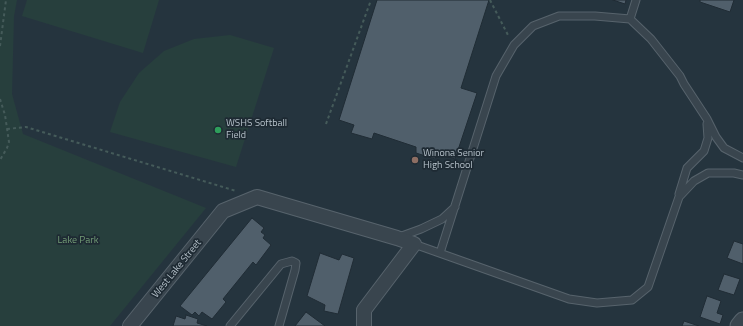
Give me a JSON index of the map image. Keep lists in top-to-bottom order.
{
  "streets": {
    "street": ["West Lake Street"]
  },
  "parks": ["Lake Park"],
  "places": ["WSHS Softball Field", "Winona Senior High School"]
}
